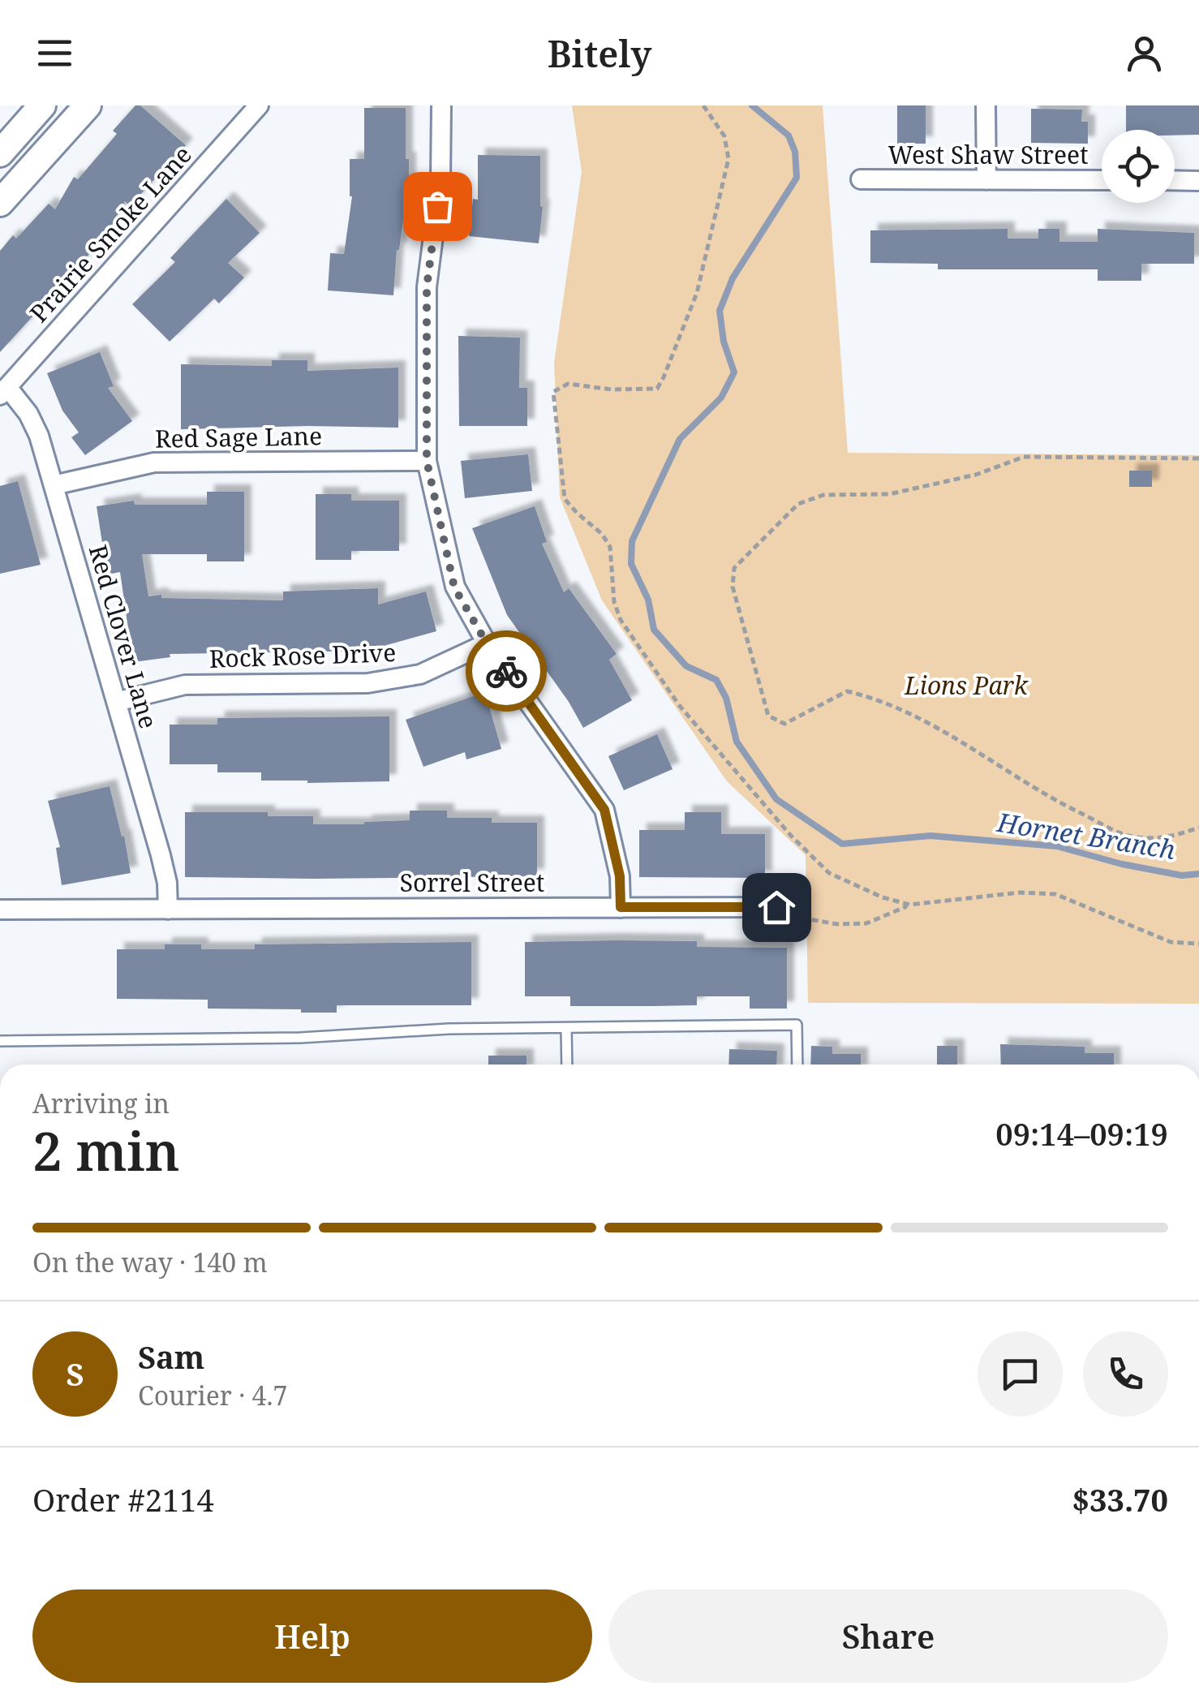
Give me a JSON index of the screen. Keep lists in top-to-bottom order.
{
  "streets": {
    "street": [
      "West Shaw Street",
      "Prairie Smoke Lane",
      "Red Sage Lane",
      "Red Clover Lane",
      "Rock Rose Drive",
      "Sorrel Street"
    ]
  },
  "crossings": [
    ["Prairie Smoke Lane", "Red Clover Lane"],
    ["Red Sage Lane", "Red Clover Lane"],
    ["Red Clover Lane", "Rock Rose Drive"],
    ["Red Clover Lane", "Sorrel Street"]
  ],
  "water": ["Hornet Branch"],
  "parks": ["Lions Park"],
  "page": {
    "header": "Bitely",
    "heading": ["2 min", "Arriving in", "09:14–09:19"],
    "panel": [
      "Sam",
      "Courier · 4.7",
      "Order #2114",
      "$33.70"
    ],
    "bar": "On the way · 140 m",
    "round": "S",
    "buttons": ["Help", "Share"]
  }
}
